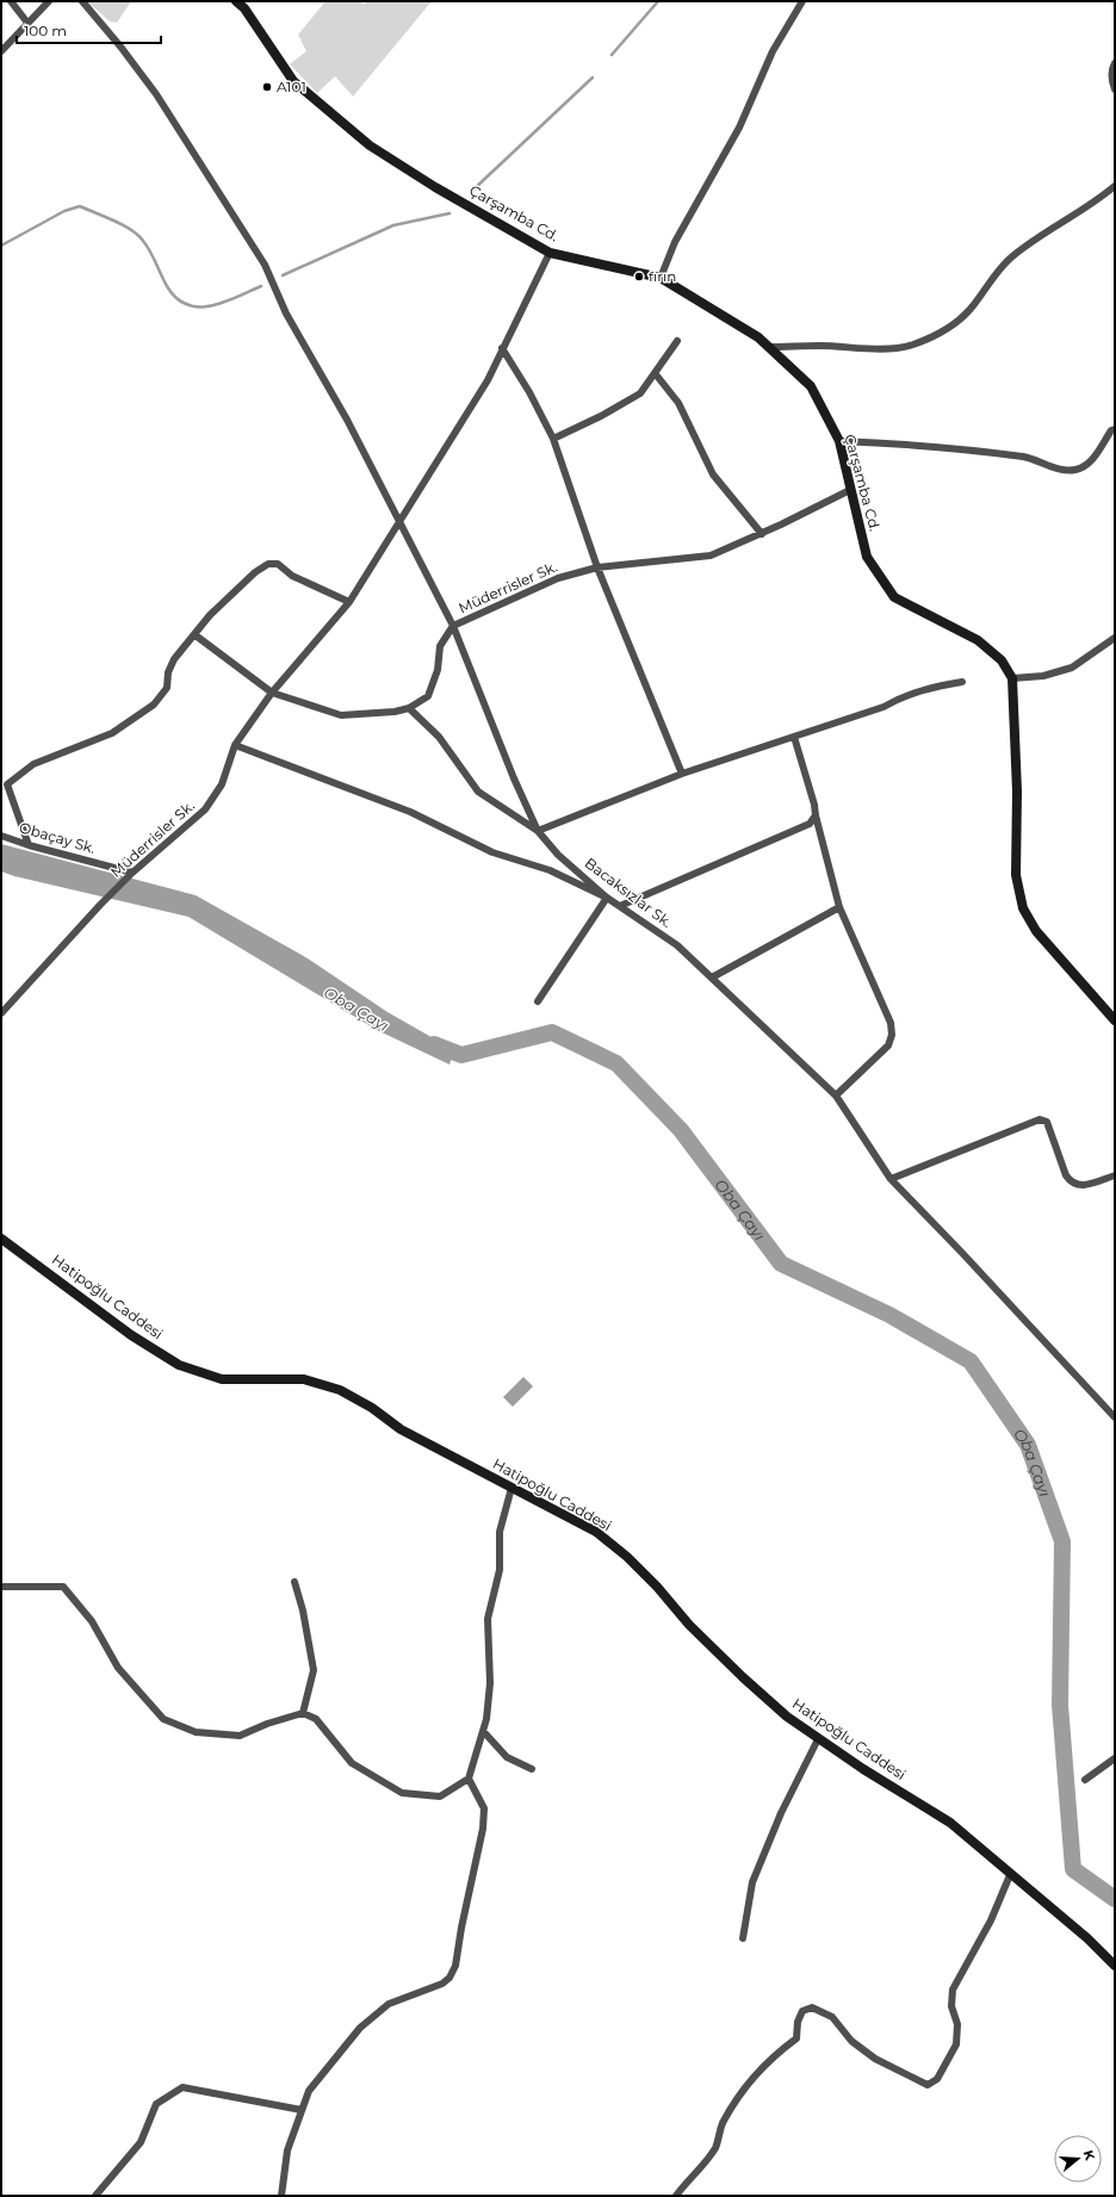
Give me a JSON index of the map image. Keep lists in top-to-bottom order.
{
  "streets": {
    "street": [
      "Çarşamba Cd.",
      "Müderrisler Sk.",
      "Obaçay Sk.",
      "Bacaksızlar Sk.",
      "Hatipoğlu Caddesi"
    ]
  },
  "crossings": [
    ["Çarşamba Cd.", "Müderrisler Sk."],
    ["Müderrisler Sk.", "Obaçay Sk."],
    ["Müderrisler Sk.", "Bacaksızlar Sk."]
  ],
  "water": ["Oba Çayı"],
  "places": ["A101", "fırın"],
  "scale_bar": "100 m",
  "north": "right"
}
